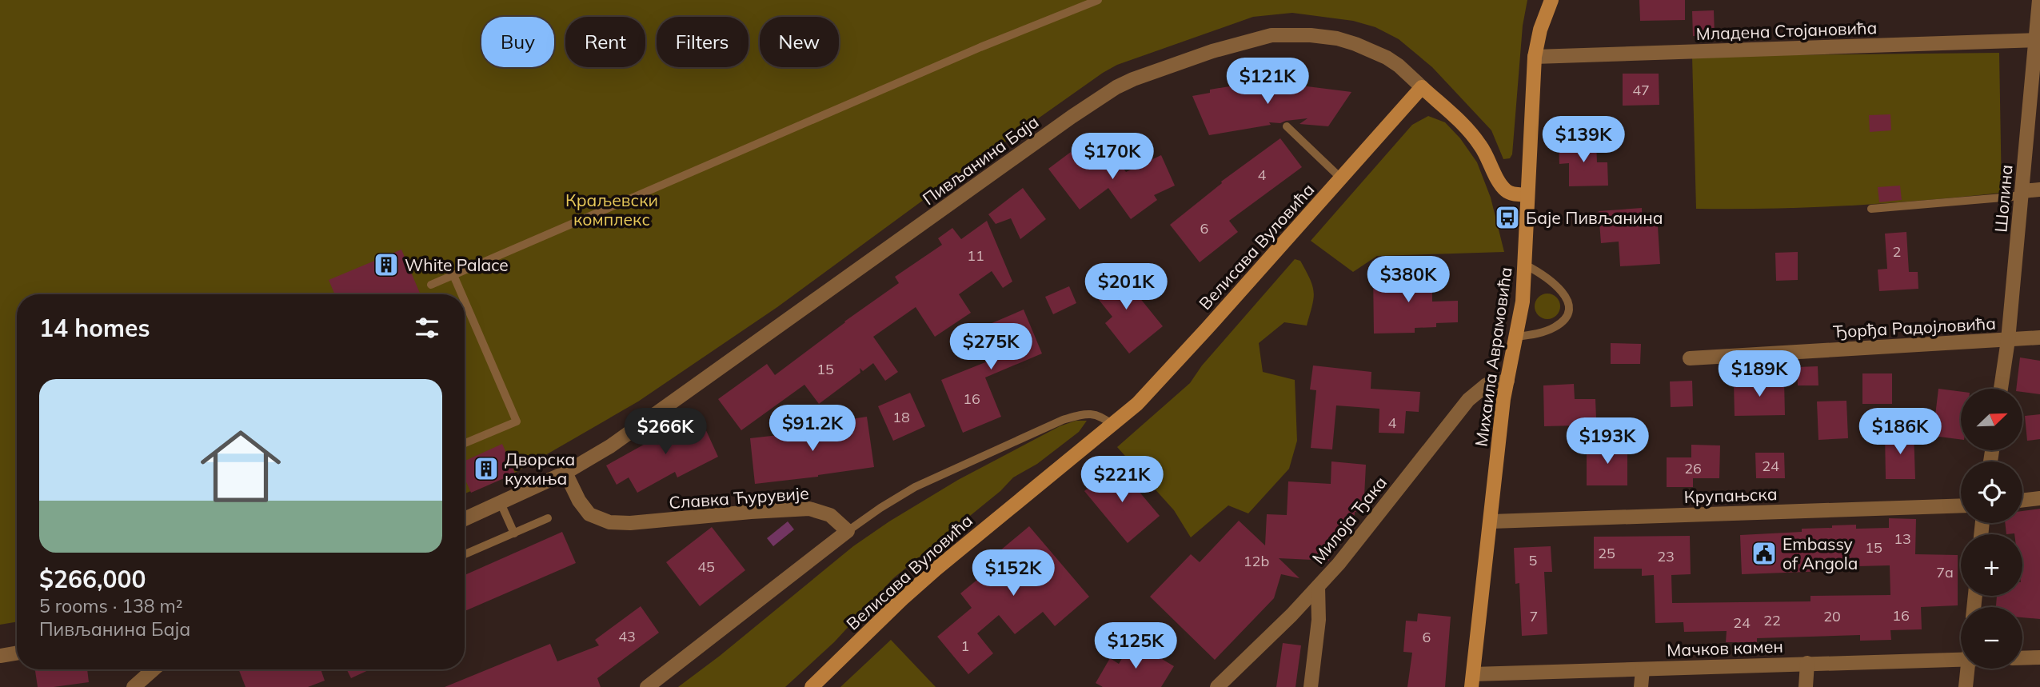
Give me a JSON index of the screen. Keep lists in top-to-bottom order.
{
  "streets": {
    "street": [
      "Младена Стојановића",
      "Пивљанина Баја",
      "Шолина",
      "Велисава Вуловића",
      "Ђорђа Радојловића",
      "Михаила Аврамовића",
      "Крупањска",
      "Славка Ћурувије",
      "Милоја Ђака",
      "Мачков камен"
    ]
  },
  "crossings": [
    ["Младена Стојановића", "Шолина"],
    ["Младена Стојановића", "Михаила Аврамовића"],
    ["Пивљанина Баја", "Велисава Вуловића"],
    ["Пивљанина Баја", "Михаила Аврамовића"],
    ["Пивљанина Баја", "Славка Ћурувије"],
    ["Шолина", "Ђорђа Радојловића"],
    ["Михаила Аврамовића", "Крупањска"],
    ["Михаила Аврамовића", "Милоја Ђака"],
    ["Михаила Аврамовића", "Мачков камен"]
  ],
  "parks": ["Краљевски комплекс"],
  "places": {
    "bus stop": ["Баје Пивљанина"],
    "building": ["White Palace", "Дворска кухиња"],
    "public building": ["Embassy of Angola"]
  },
  "house_numbers": [
    "47",
    "4",
    "6",
    "2",
    "11",
    "15",
    "16",
    "18",
    "4",
    "24",
    "26",
    "13",
    "15",
    "25",
    "23",
    "5",
    "12b",
    "45",
    "7a",
    "16",
    "7",
    "20",
    "22",
    "24",
    "43",
    "6",
    "1"
  ],
  "north": "top right",
  "page": {
    "chip": [
      "Buy",
      "Rent",
      "Filters",
      "New"
    ],
    "price": [
      "$121K",
      "$139K",
      "$170K",
      "$380K",
      "$201K",
      "$275K",
      "$189K",
      "$91.2K",
      "$266K",
      "$186K",
      "$193K",
      "$221K",
      "$152K",
      "$125K"
    ],
    "heading": "14 homes",
    "list": [
      {
        "name": "$266,000",
        "note": "5 rooms · 138 m² · Пивљанина Баја"
      }
    ],
    "map_buttons": ["+", "−"]
  }
}
